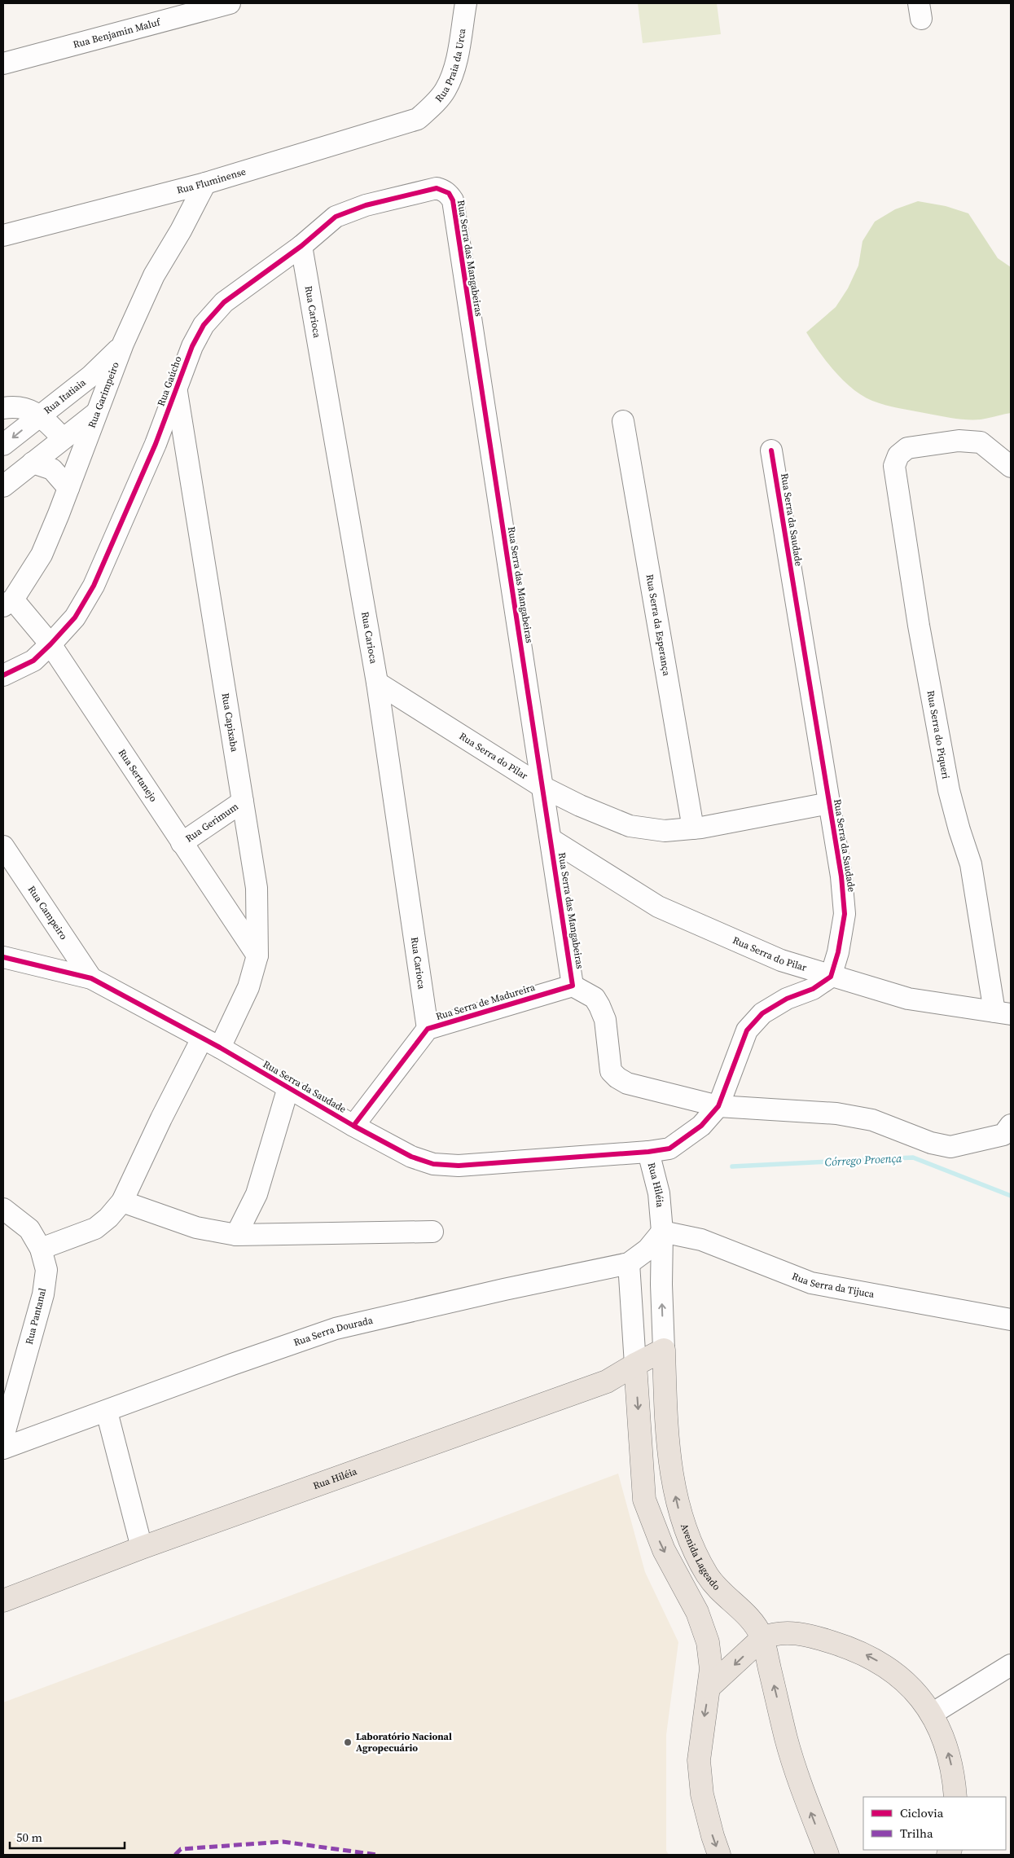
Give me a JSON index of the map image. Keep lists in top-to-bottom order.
{
  "streets": {
    "main road": ["Rua Hiléia", "Avenida Lageado"],
    "street": [
      "Rua Benjamin Maluf",
      "Rua Praia da Urca",
      "Rua Fluminense",
      "Rua Serra das Mangabeiras",
      "Rua Carioca",
      "Rua Gaúcho",
      "Rua Garimpeiro",
      "Rua Itatiaia",
      "Rua Serra da Saudade",
      "Rua Serra da Esperança",
      "Rua Capixaba",
      "Rua Serra do Piqueri",
      "Rua Serra do Pilar",
      "Rua Sertanejo",
      "Rua Gerimum",
      "Rua Campeiro",
      "Rua Serra de Madureira",
      "Rua Serra da Tijuca",
      "Rua Pantanal",
      "Rua Serra Dourada"
    ]
  },
  "crossings": [
    ["Rua Praia da Urca", "Rua Fluminense"],
    ["Rua Fluminense", "Rua Garimpeiro"],
    ["Rua Serra das Mangabeiras", "Rua Gaúcho"],
    ["Rua Serra das Mangabeiras", "Rua Serra do Pilar"],
    ["Rua Serra das Mangabeiras", "Rua Serra de Madureira"],
    ["Rua Carioca", "Rua Gaúcho"],
    ["Rua Carioca", "Rua Serra do Pilar"],
    ["Rua Carioca", "Rua Serra de Madureira"],
    ["Rua Gaúcho", "Rua Capixaba"],
    ["Rua Gaúcho", "Rua Sertanejo"],
    ["Rua Garimpeiro", "Rua Itatiaia"],
    ["Rua Garimpeiro", "Rua Sertanejo"],
    ["Rua Serra da Saudade", "Rua Capixaba"],
    ["Rua Serra da Saudade", "Rua Serra do Pilar"],
    ["Rua Serra da Saudade", "Rua Campeiro"],
    ["Rua Serra da Saudade", "Rua Serra de Madureira"],
    ["Rua Serra da Saudade", "Rua Hiléia"],
    ["Rua Serra da Esperança", "Rua Serra do Pilar"],
    ["Rua Capixaba", "Rua Sertanejo"],
    ["Rua Capixaba", "Rua Gerimum"],
    ["Rua Capixaba", "Rua Pantanal"],
    ["Rua Serra do Piqueri", "Rua Serra do Pilar"],
    ["Rua Sertanejo", "Rua Gerimum"],
    ["Rua Hiléia", "Rua Serra da Tijuca"],
    ["Rua Hiléia", "Rua Serra Dourada"],
    ["Rua Hiléia", "Avenida Lageado"],
    ["Rua Serra da Tijuca", "Rua Serra Dourada"],
    ["Rua Serra da Tijuca", "Avenida Lageado"],
    ["Rua Serra Dourada", "Avenida Lageado"]
  ],
  "one_way": ["Avenida Lageado"],
  "water": ["Córrego Proença"],
  "places": ["Laboratório Nacional Agropecuário"],
  "legend": ["Ciclovia", "Trilha"],
  "scale_bar": "50 m"
}
